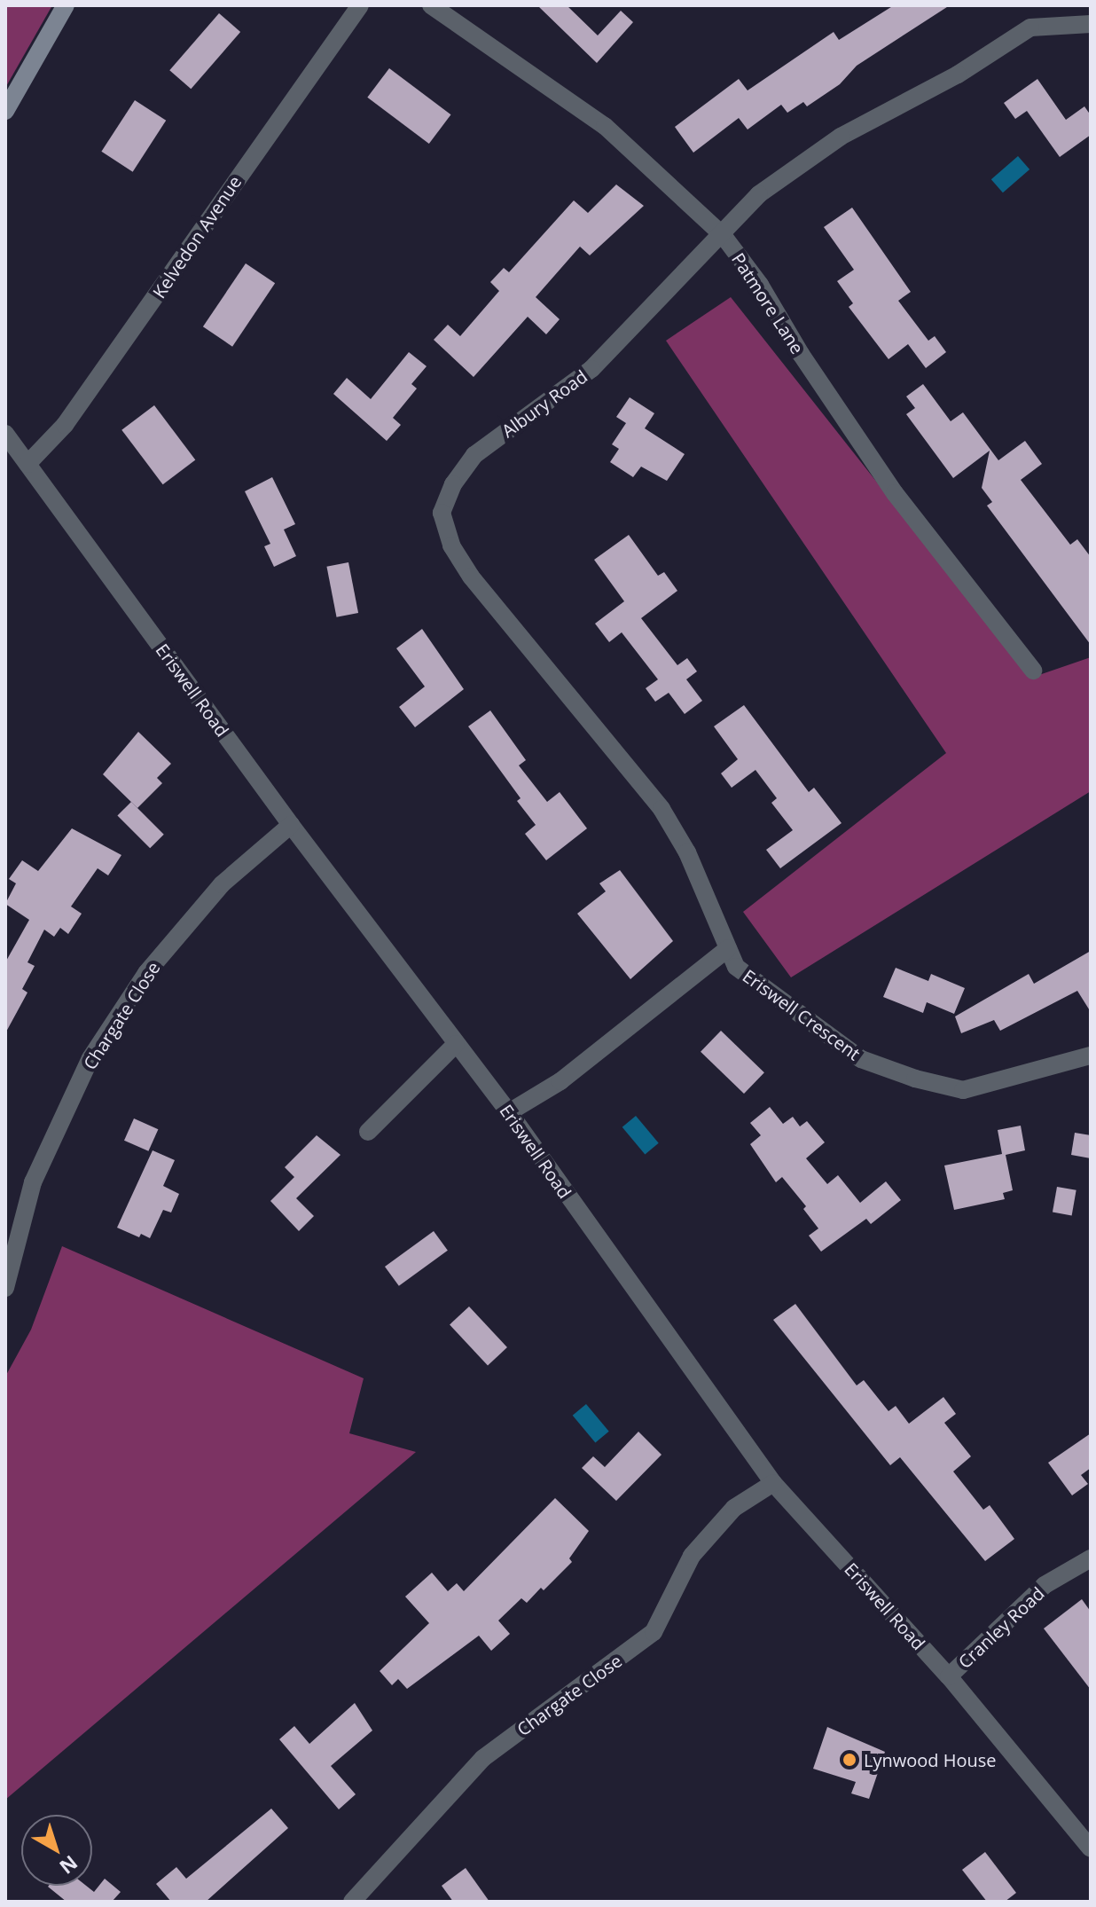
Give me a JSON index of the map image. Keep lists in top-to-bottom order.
{
  "streets": {
    "street": [
      "Kelvedon Avenue",
      "Patmore Lane",
      "Albury Road",
      "Eriswell Road",
      "Eriswell Crescent",
      "Chargate Close",
      "Cranley Road"
    ]
  },
  "crossings": [
    ["Kelvedon Avenue", "Eriswell Road"],
    ["Patmore Lane", "Albury Road"],
    ["Albury Road", "Eriswell Crescent"],
    ["Eriswell Road", "Chargate Close"],
    ["Eriswell Road", "Cranley Road"]
  ],
  "places": ["Lynwood House"],
  "north": "bottom right"
}
